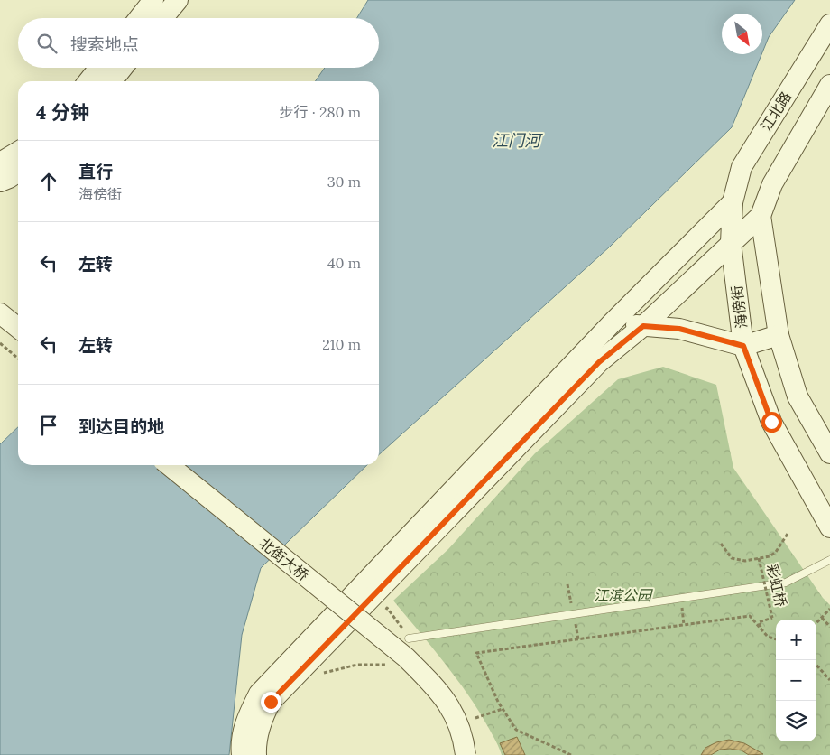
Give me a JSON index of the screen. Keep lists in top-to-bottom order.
{
  "streets": {
    "main road": ["江北路", "海傍街", "北街大桥"],
    "path": ["彩虹桥"]
  },
  "crossings": [
    ["江北路", "海傍街"]
  ],
  "water": ["江门河"],
  "parks": ["江滨公园"],
  "north": "bottom right",
  "page": {
    "search": "搜索地点",
    "heading": ["4 分钟", "步行 · 280 m"],
    "list": [
      ["直行", "海傍街", "30 m"],
      ["左转", "40 m"],
      ["左转", "210 m"],
      "到达目的地"
    ],
    "map_buttons": ["+", "−"]
  }
}
